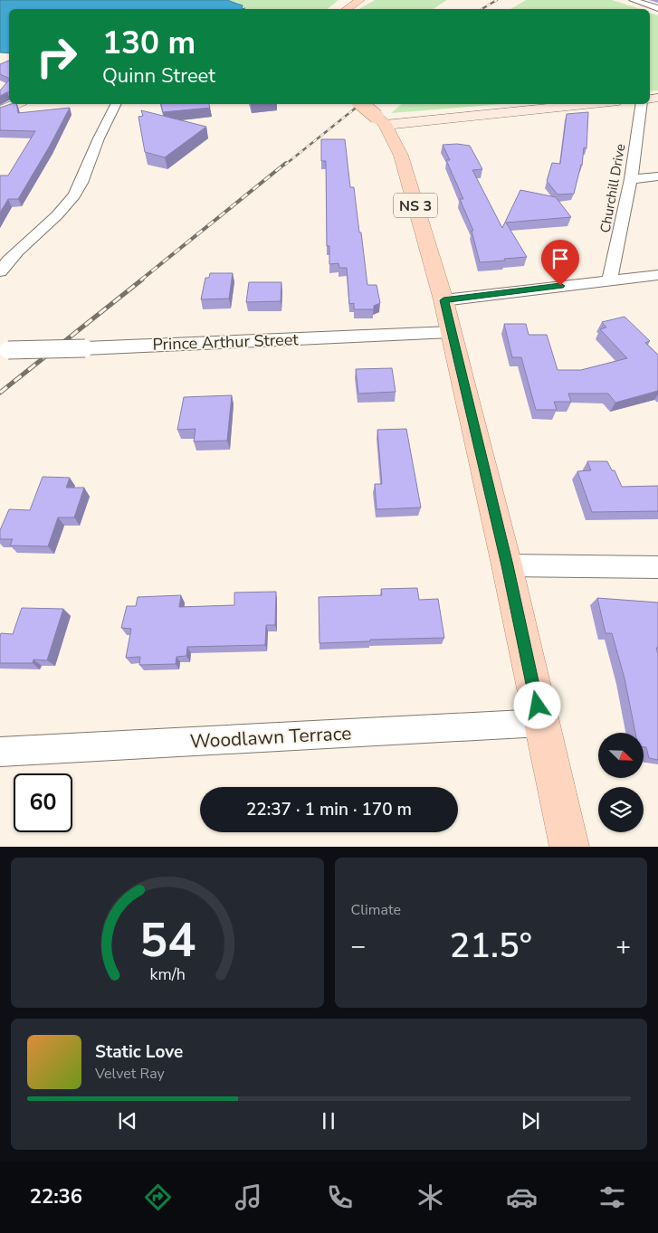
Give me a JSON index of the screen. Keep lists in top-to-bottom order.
{
  "streets": {
    "main road": ["NS 3"],
    "street": ["Churchill Drive", "Prince Arthur Street", "Woodlawn Terrace"]
  },
  "crossings": [
    ["NS 3", "Prince Arthur Street"],
    ["NS 3", "Woodlawn Terrace"]
  ],
  "north": "bottom right",
  "page": {
    "turn": ["130 m", "Quinn Street"],
    "limit": "60",
    "trip": "22:37 · 1 min · 170 m",
    "tile": "Climate",
    "heat": ["−", "21.5°", "+"],
    "song": ["Static Love", "Velvet Ray"],
    "tabs": "22:36",
    "gauge": ["54", "km/h"]
  }
}
